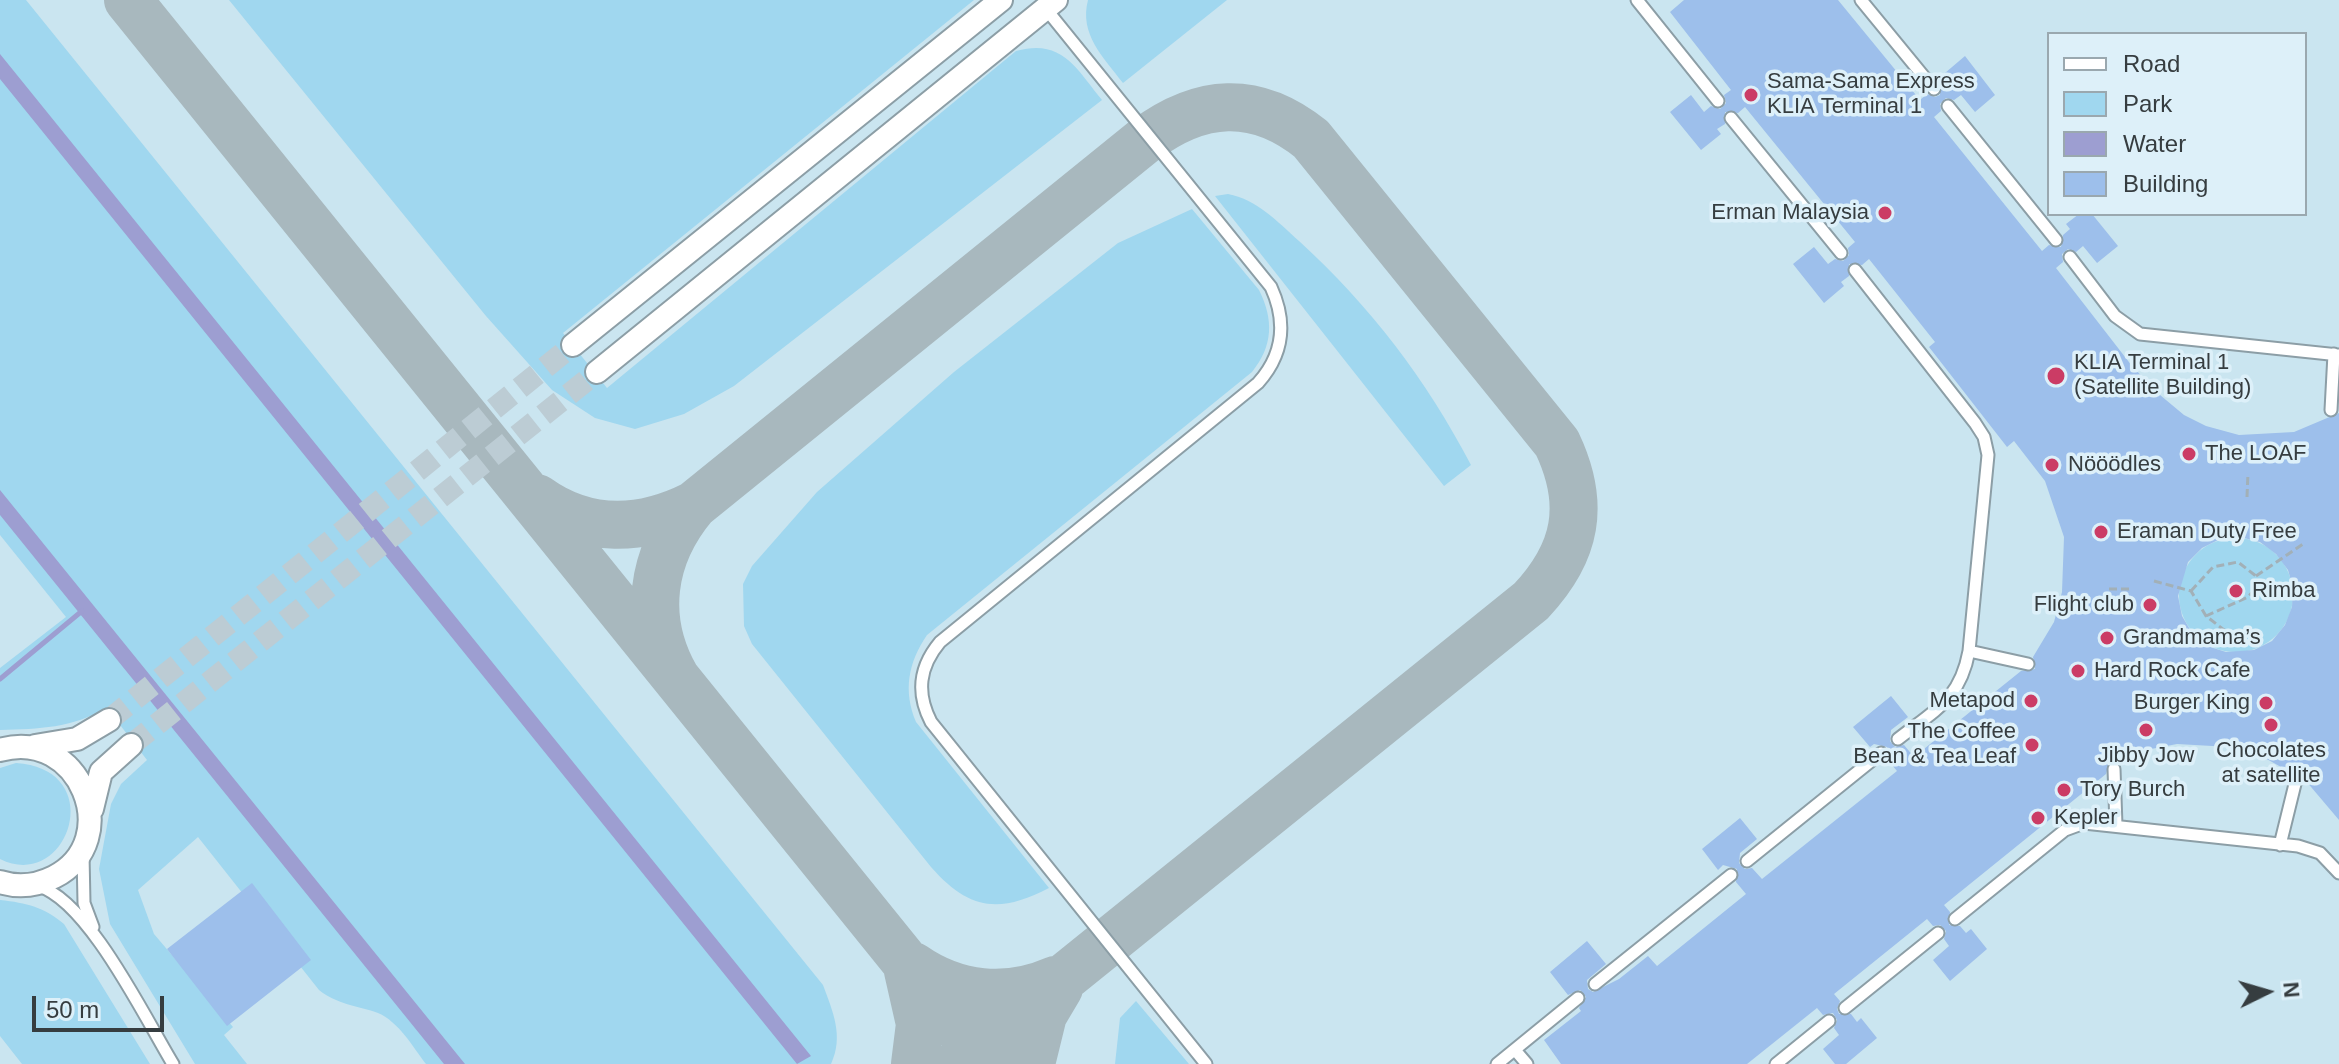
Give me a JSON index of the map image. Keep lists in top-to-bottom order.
{
  "places": [
    "Sama-Sama Express KLIA Terminal 1",
    "Erman Malaysia",
    "KLIA Terminal 1 (Satellite Building)",
    "The LOAF",
    "Nööödles",
    "Eraman Duty Free",
    "Rimba",
    "Flight club",
    "Grandmama’s",
    "Hard Rock Cafe",
    "Metapod",
    "Burger King",
    "Chocolates at satellite",
    "Jibby Jow",
    "The Coffee Bean & Tea Leaf",
    "Tory Burch",
    "Kepler"
  ],
  "legend": [
    "Road",
    "Park",
    "Water",
    "Building"
  ],
  "scale_bar": "50 m",
  "north": "right"
}
